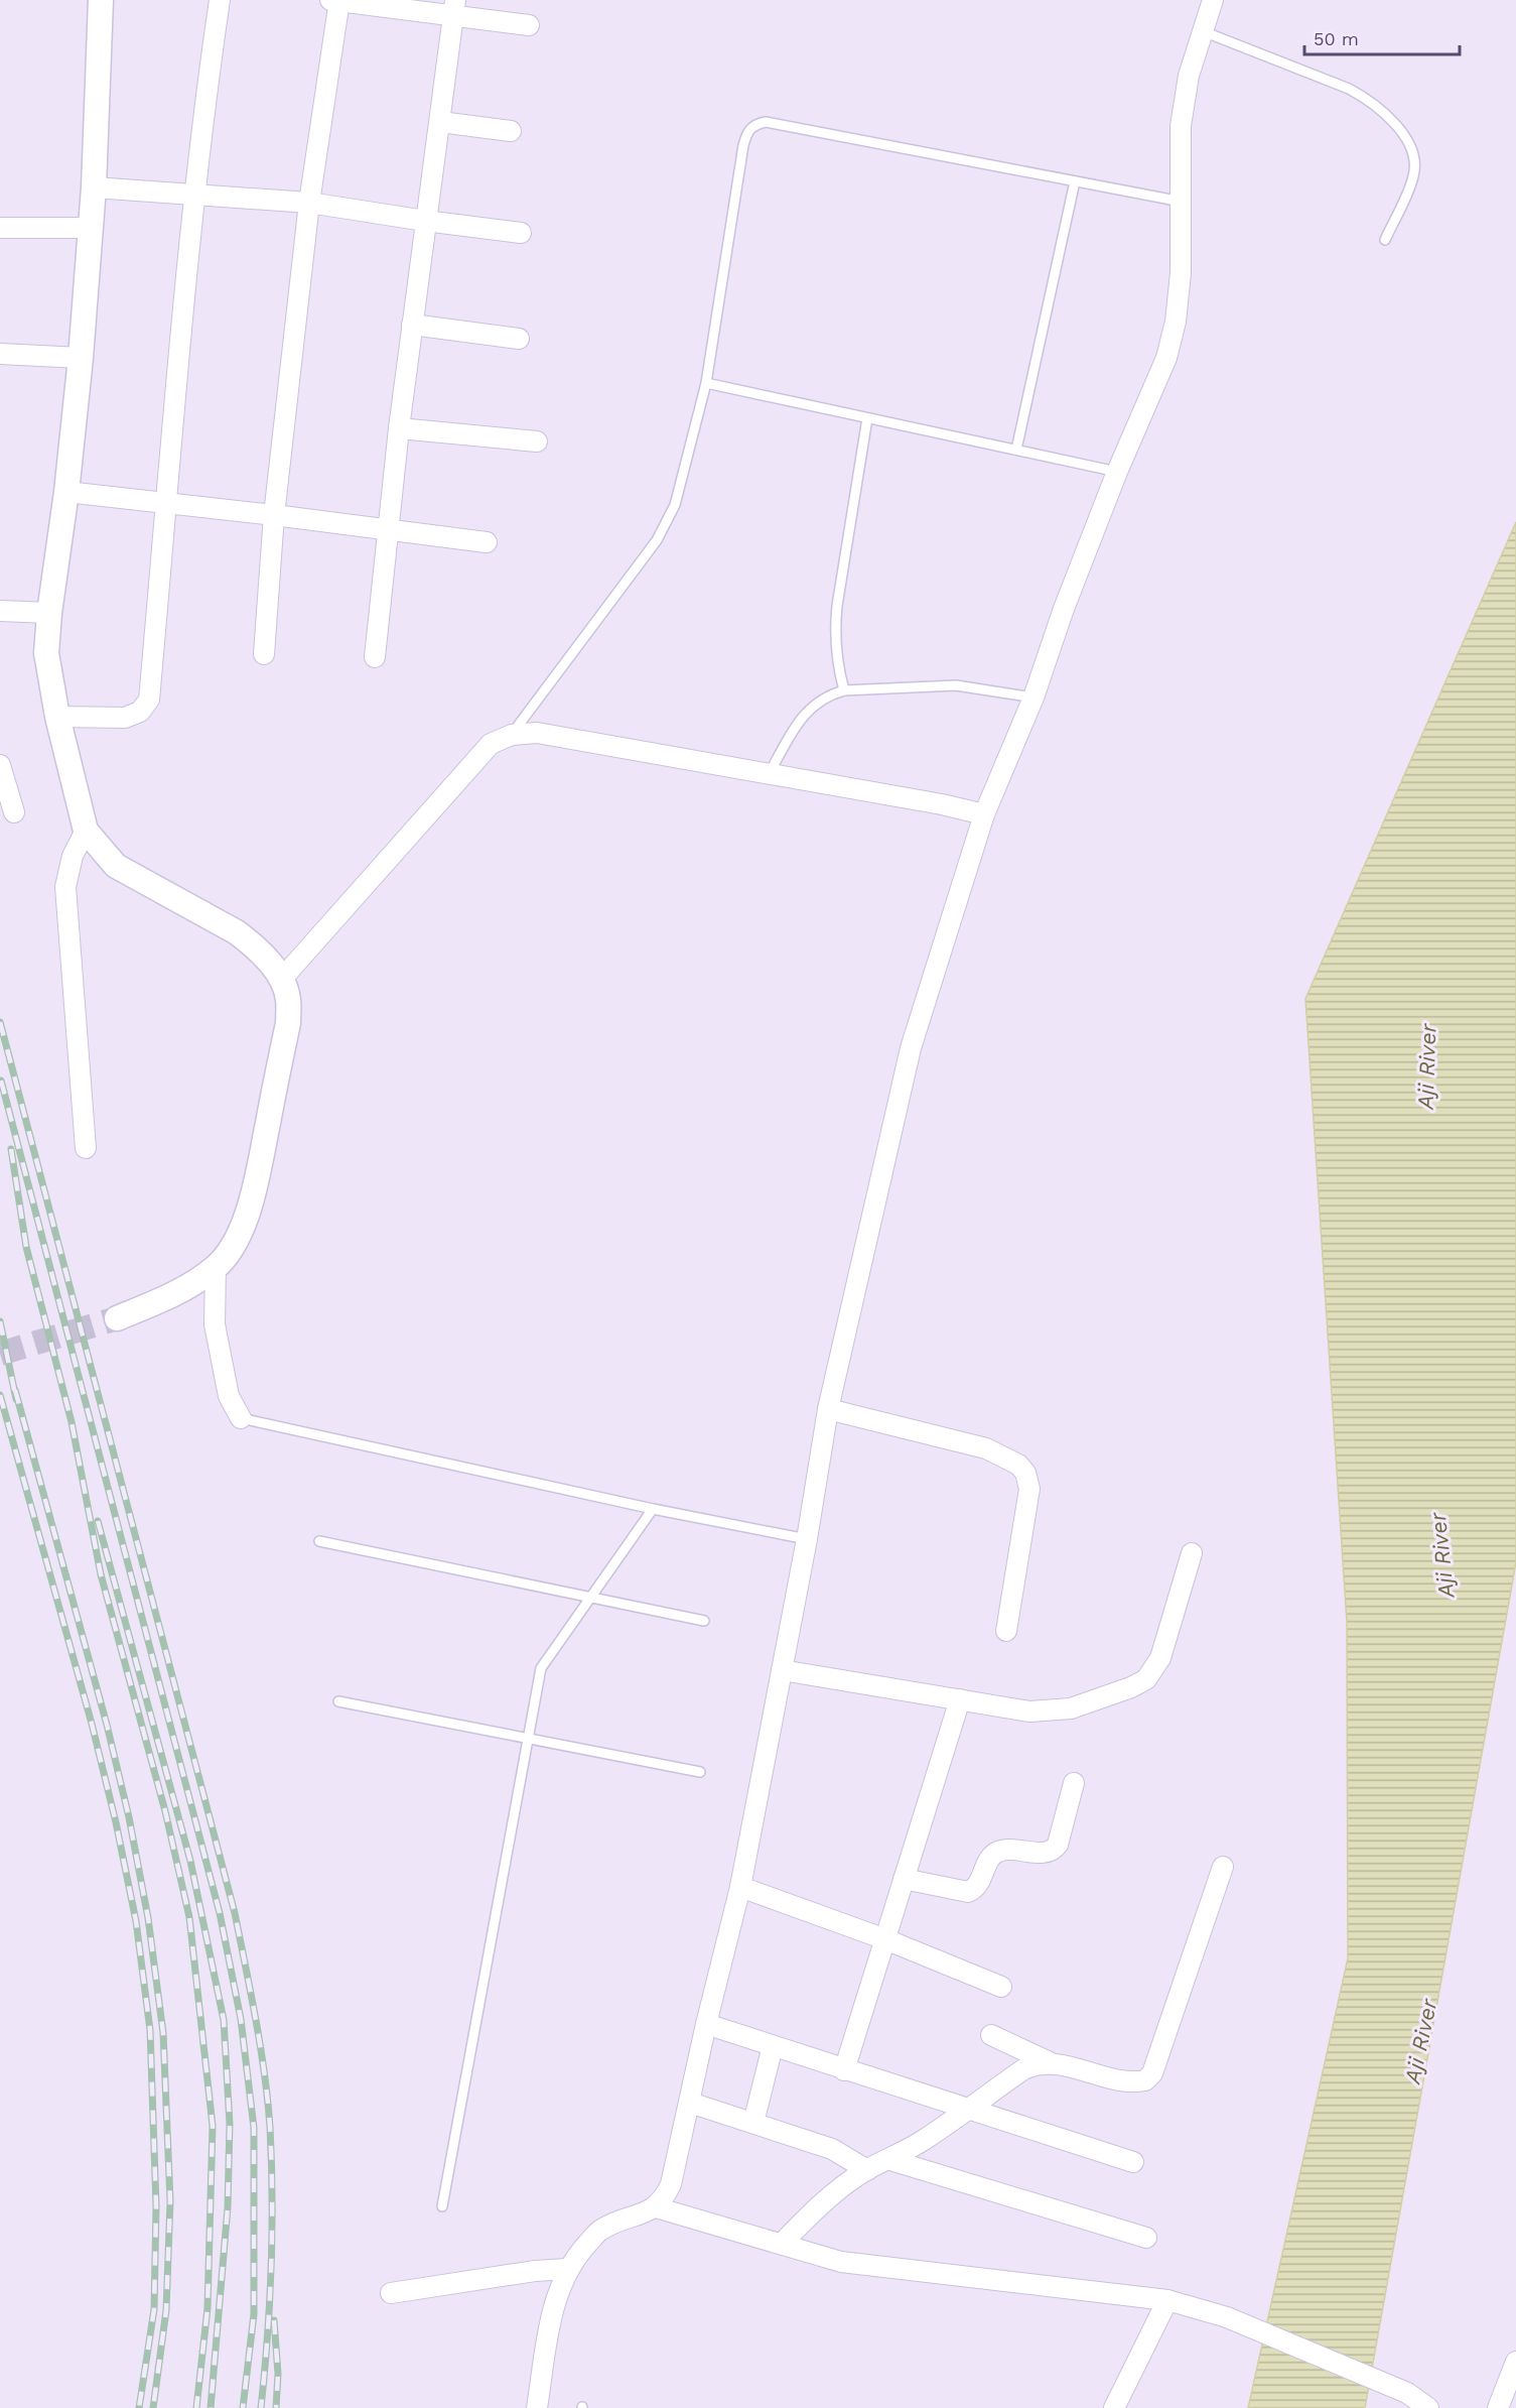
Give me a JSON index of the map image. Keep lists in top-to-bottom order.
{
  "water": ["Aji River"],
  "scale_bar": "50 m"
}
